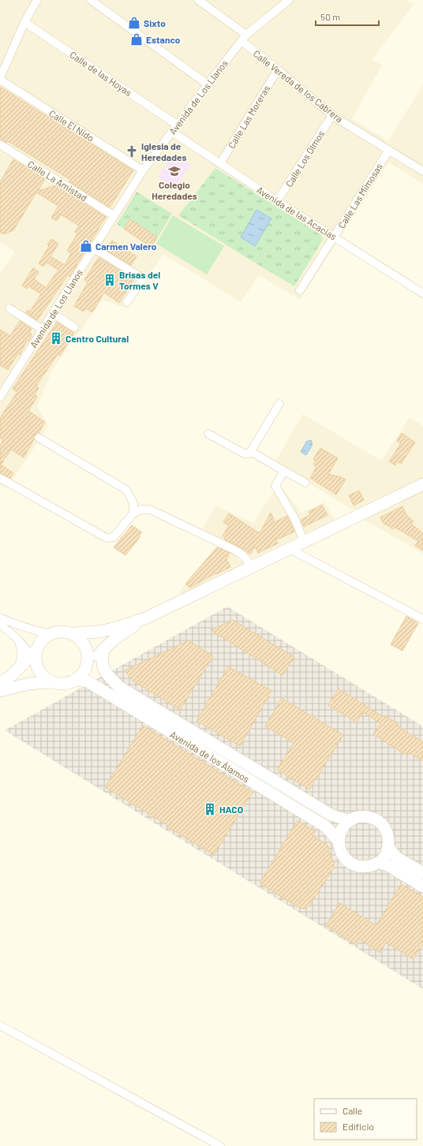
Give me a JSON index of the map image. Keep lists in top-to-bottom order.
{
  "streets": {
    "street": [
      "Calle de las Hoyas",
      "Calle Vereda de los Cabrera",
      "Avenida de Los Llanos",
      "Calle Las Moreras",
      "Calle El Nido",
      "Calle Los Olmos",
      "Calle La Amistad",
      "Calle Las Mimosas",
      "Avenida de las Acacias",
      "Avenida de los Álamos"
    ]
  },
  "crossings": [
    ["Calle de las Hoyas", "Avenida de Los Llanos"],
    ["Calle de las Hoyas", "Avenida de las Acacias"],
    ["Calle Vereda de los Cabrera", "Avenida de Los Llanos"],
    ["Calle Vereda de los Cabrera", "Calle Las Moreras"],
    ["Calle Vereda de los Cabrera", "Calle Los Olmos"],
    ["Calle Vereda de los Cabrera", "Calle Las Mimosas"],
    ["Avenida de Los Llanos", "Calle El Nido"],
    ["Avenida de Los Llanos", "Calle La Amistad"],
    ["Avenida de Los Llanos", "Avenida de las Acacias"],
    ["Calle Las Moreras", "Avenida de las Acacias"],
    ["Calle Los Olmos", "Avenida de las Acacias"],
    ["Calle Las Mimosas", "Avenida de las Acacias"]
  ],
  "places": {
    "shop": ["Sixto", "Estanco", "Carmen Valero"],
    "church": ["Iglesia de Heredades"],
    "school or university": ["Colegio Heredades"],
    "building": ["Brisas del Tormes V", "Centro Cultural", "HACO"]
  },
  "legend": ["Calle", "Edificio"],
  "scale_bar": "50 m"
}
